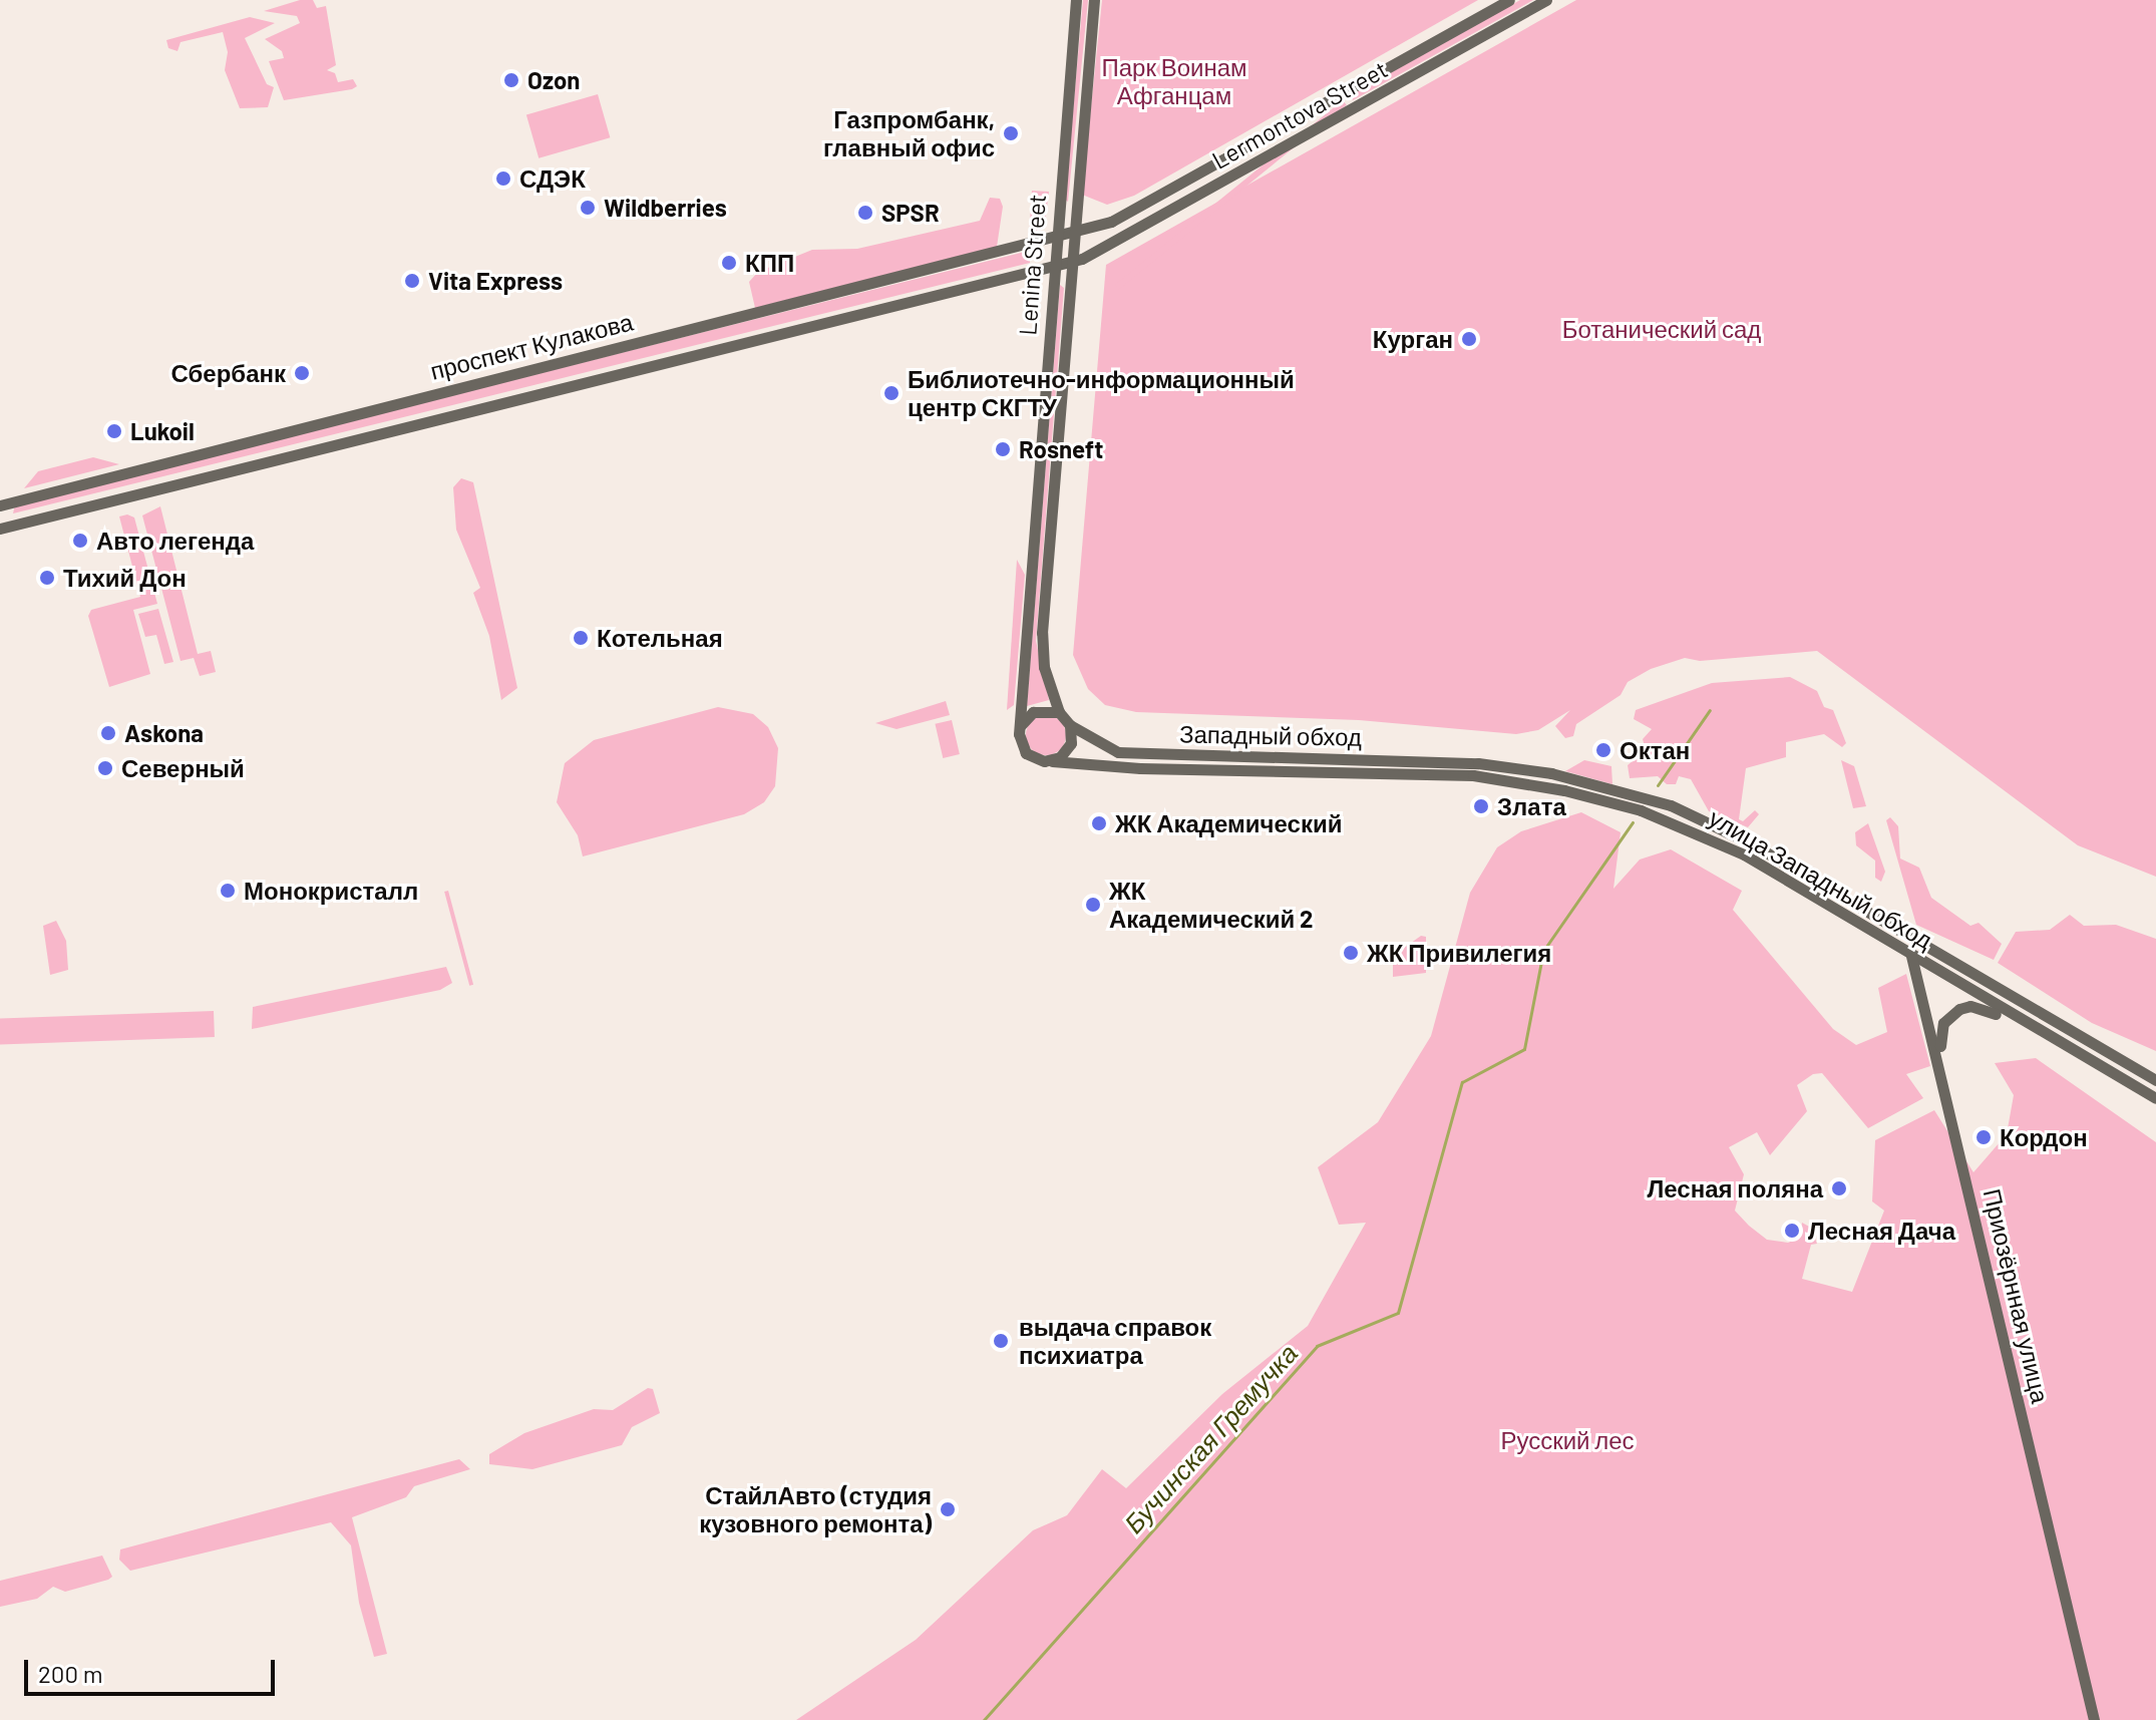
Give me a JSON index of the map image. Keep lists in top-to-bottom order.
{
  "streets": {
    "main road": [
      "Lermontova Street",
      "Lenina Street",
      "проспект Кулакова",
      "Западный обход",
      "улица Западный обход",
      "Приозёрнная улица"
    ]
  },
  "crossings": [
    ["Lermontova Street", "Lenina Street"],
    ["Lermontova Street", "проспект Кулакова"],
    ["Lenina Street", "проспект Кулакова"],
    ["Lenina Street", "Западный обход"],
    ["Lenina Street", "улица Западный обход"],
    ["Западный обход", "улица Западный обход"],
    ["улица Западный обход", "Приозёрнная улица"]
  ],
  "water": ["Бучинская Гремучка"],
  "parks": ["Парк Воинам Афганцам", "Ботанический сад", "Русский лес"],
  "places": [
    "Ozon",
    "Газпромбанк, главный офис",
    "СДЭК",
    "Wildberries",
    "SPSR",
    "КПП",
    "Vita Express",
    "Курган",
    "Сбербанк",
    "Библиотечно-информационный центр СКГТУ",
    "Lukoil",
    "Rosneft",
    "Авто легенда",
    "Тихий Дон",
    "Котельная",
    "Askona",
    "Октан",
    "Северный",
    "Злата",
    "ЖК Академический",
    "Монокристалл",
    "ЖК Академический 2",
    "ЖК Привилегия",
    "Кордон",
    "Лесная поляна",
    "Лесная Дача",
    "выдача справок психиатра",
    "СтайлАвто (студия кузовного ремонта)"
  ],
  "scale_bar": "200 m"
}
